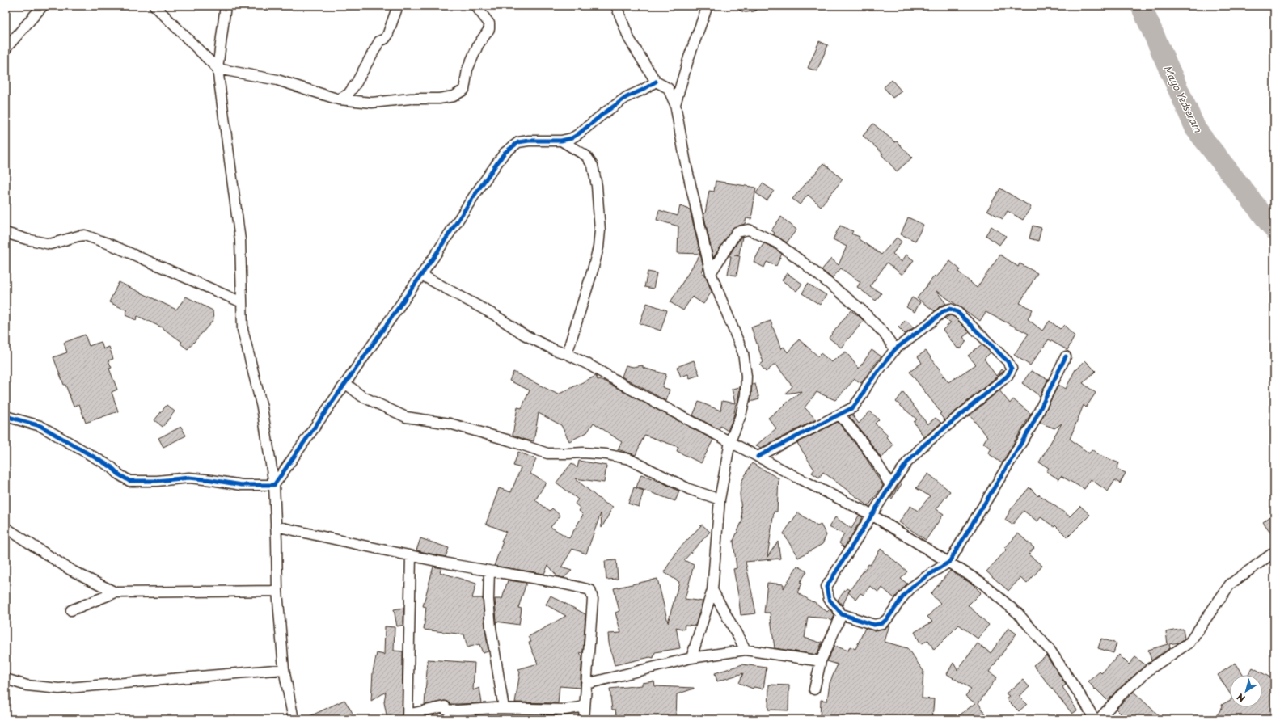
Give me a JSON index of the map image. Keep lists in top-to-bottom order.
{
  "water": ["Mayo Yedseram"],
  "north": "bottom left"
}
